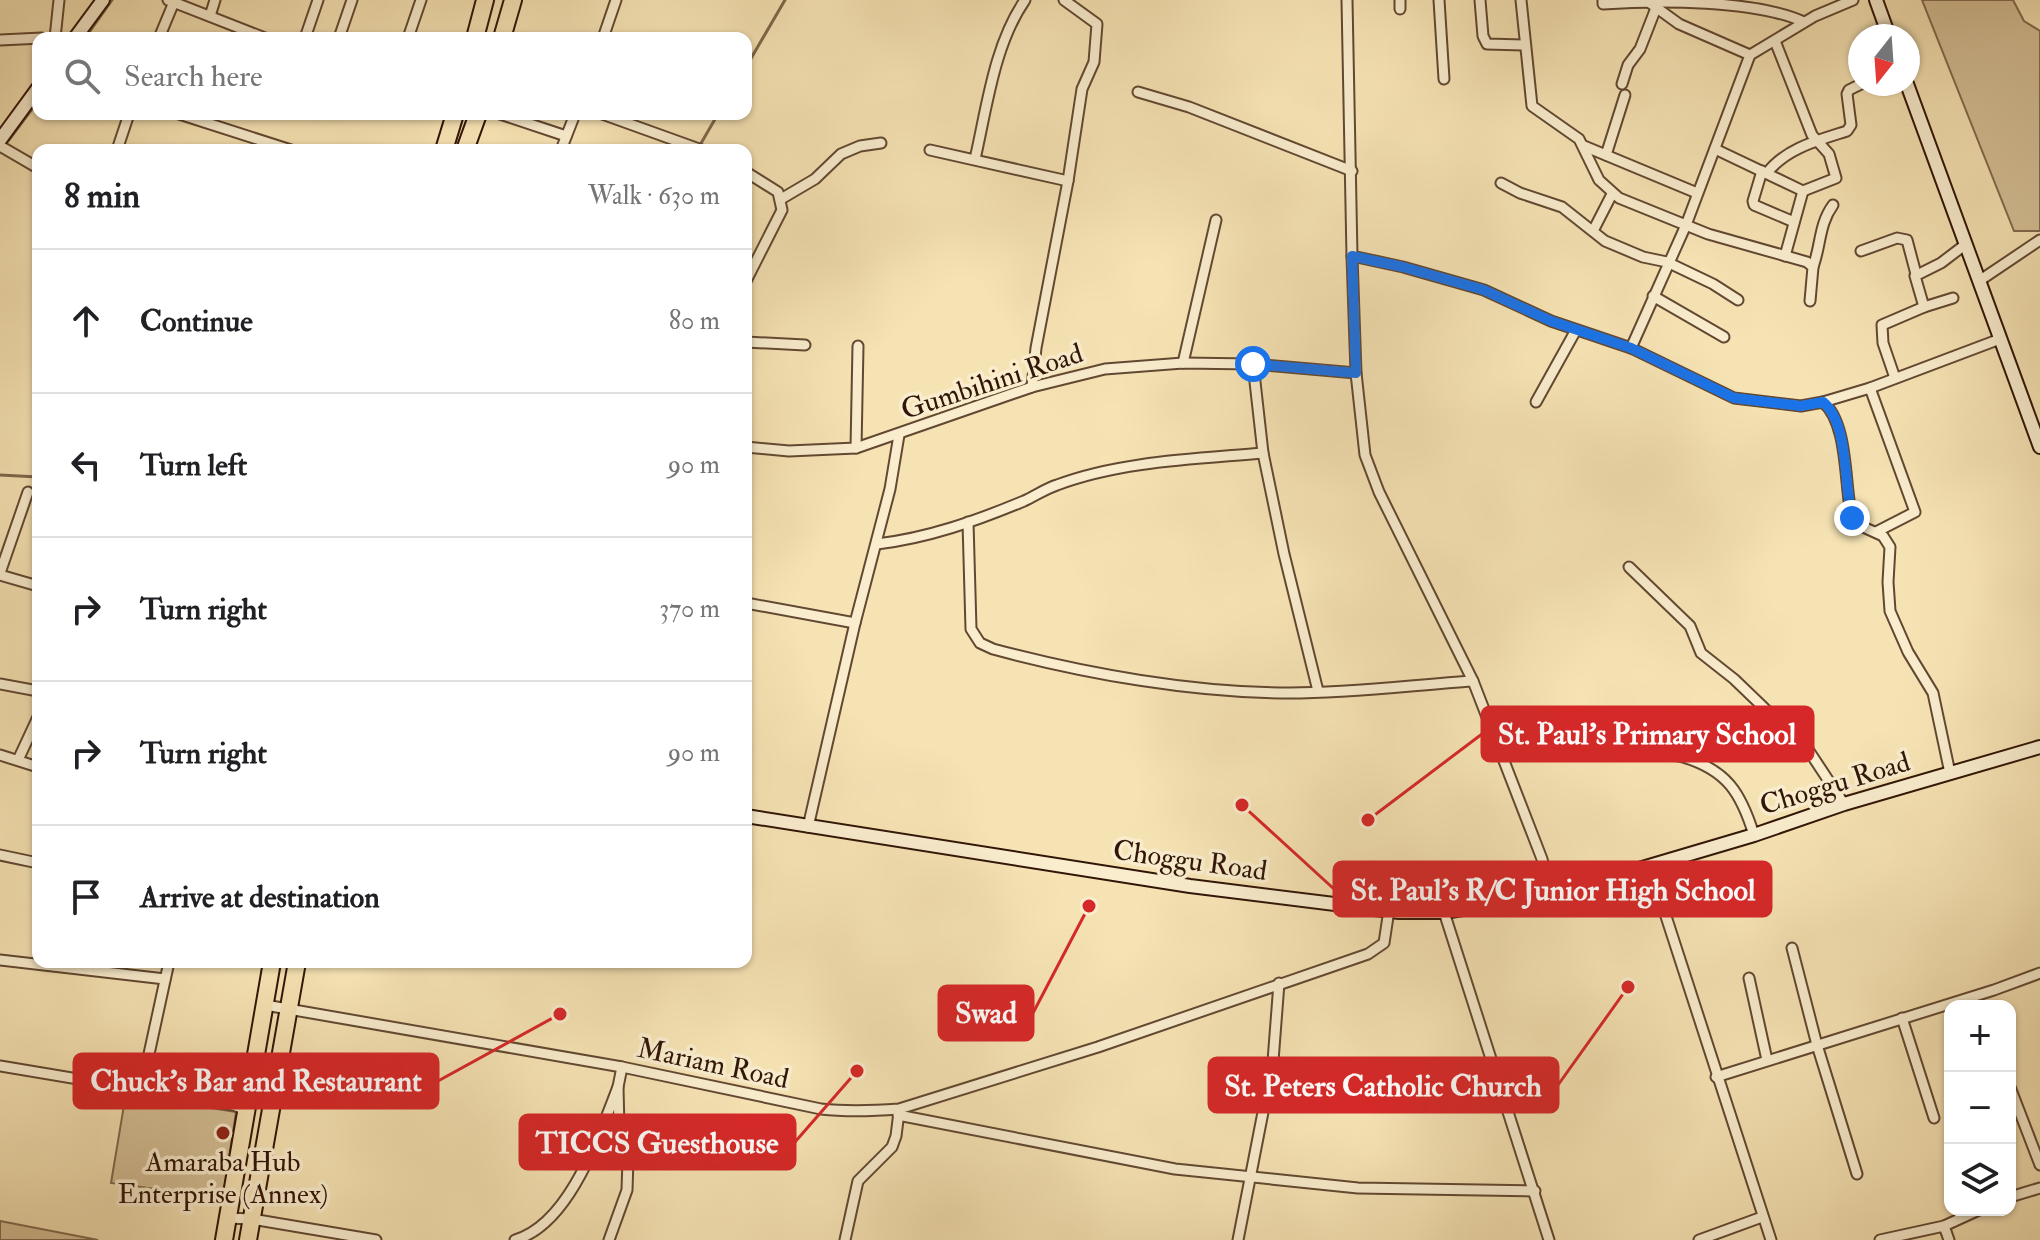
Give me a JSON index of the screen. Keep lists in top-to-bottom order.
{
  "streets": {
    "main road": ["Choggu Road"],
    "street": ["Gumbihini Road", "Mariam Road"]
  },
  "crossings": [
    ["Choggu Road", "Mariam Road"]
  ],
  "places": [
    "St. Paul's R/C Junior High School",
    "St. Paul's Primary School",
    "Swad",
    "St. Peters Catholic Church",
    "Chuck's Bar and Restaurant",
    "TICCS Guesthouse",
    "Amaraba Hub Enterprise (Annex)"
  ],
  "north": "bottom",
  "page": {
    "search": "Search here",
    "heading": ["8 min", "Walk · 630 m"],
    "list": [
      ["Continue", "80 m"],
      ["Turn left", "90 m"],
      ["Turn right", "370 m"],
      ["Turn right", "90 m"],
      "Arrive at destination"
    ],
    "map_buttons": ["+", "−"]
  }
}
